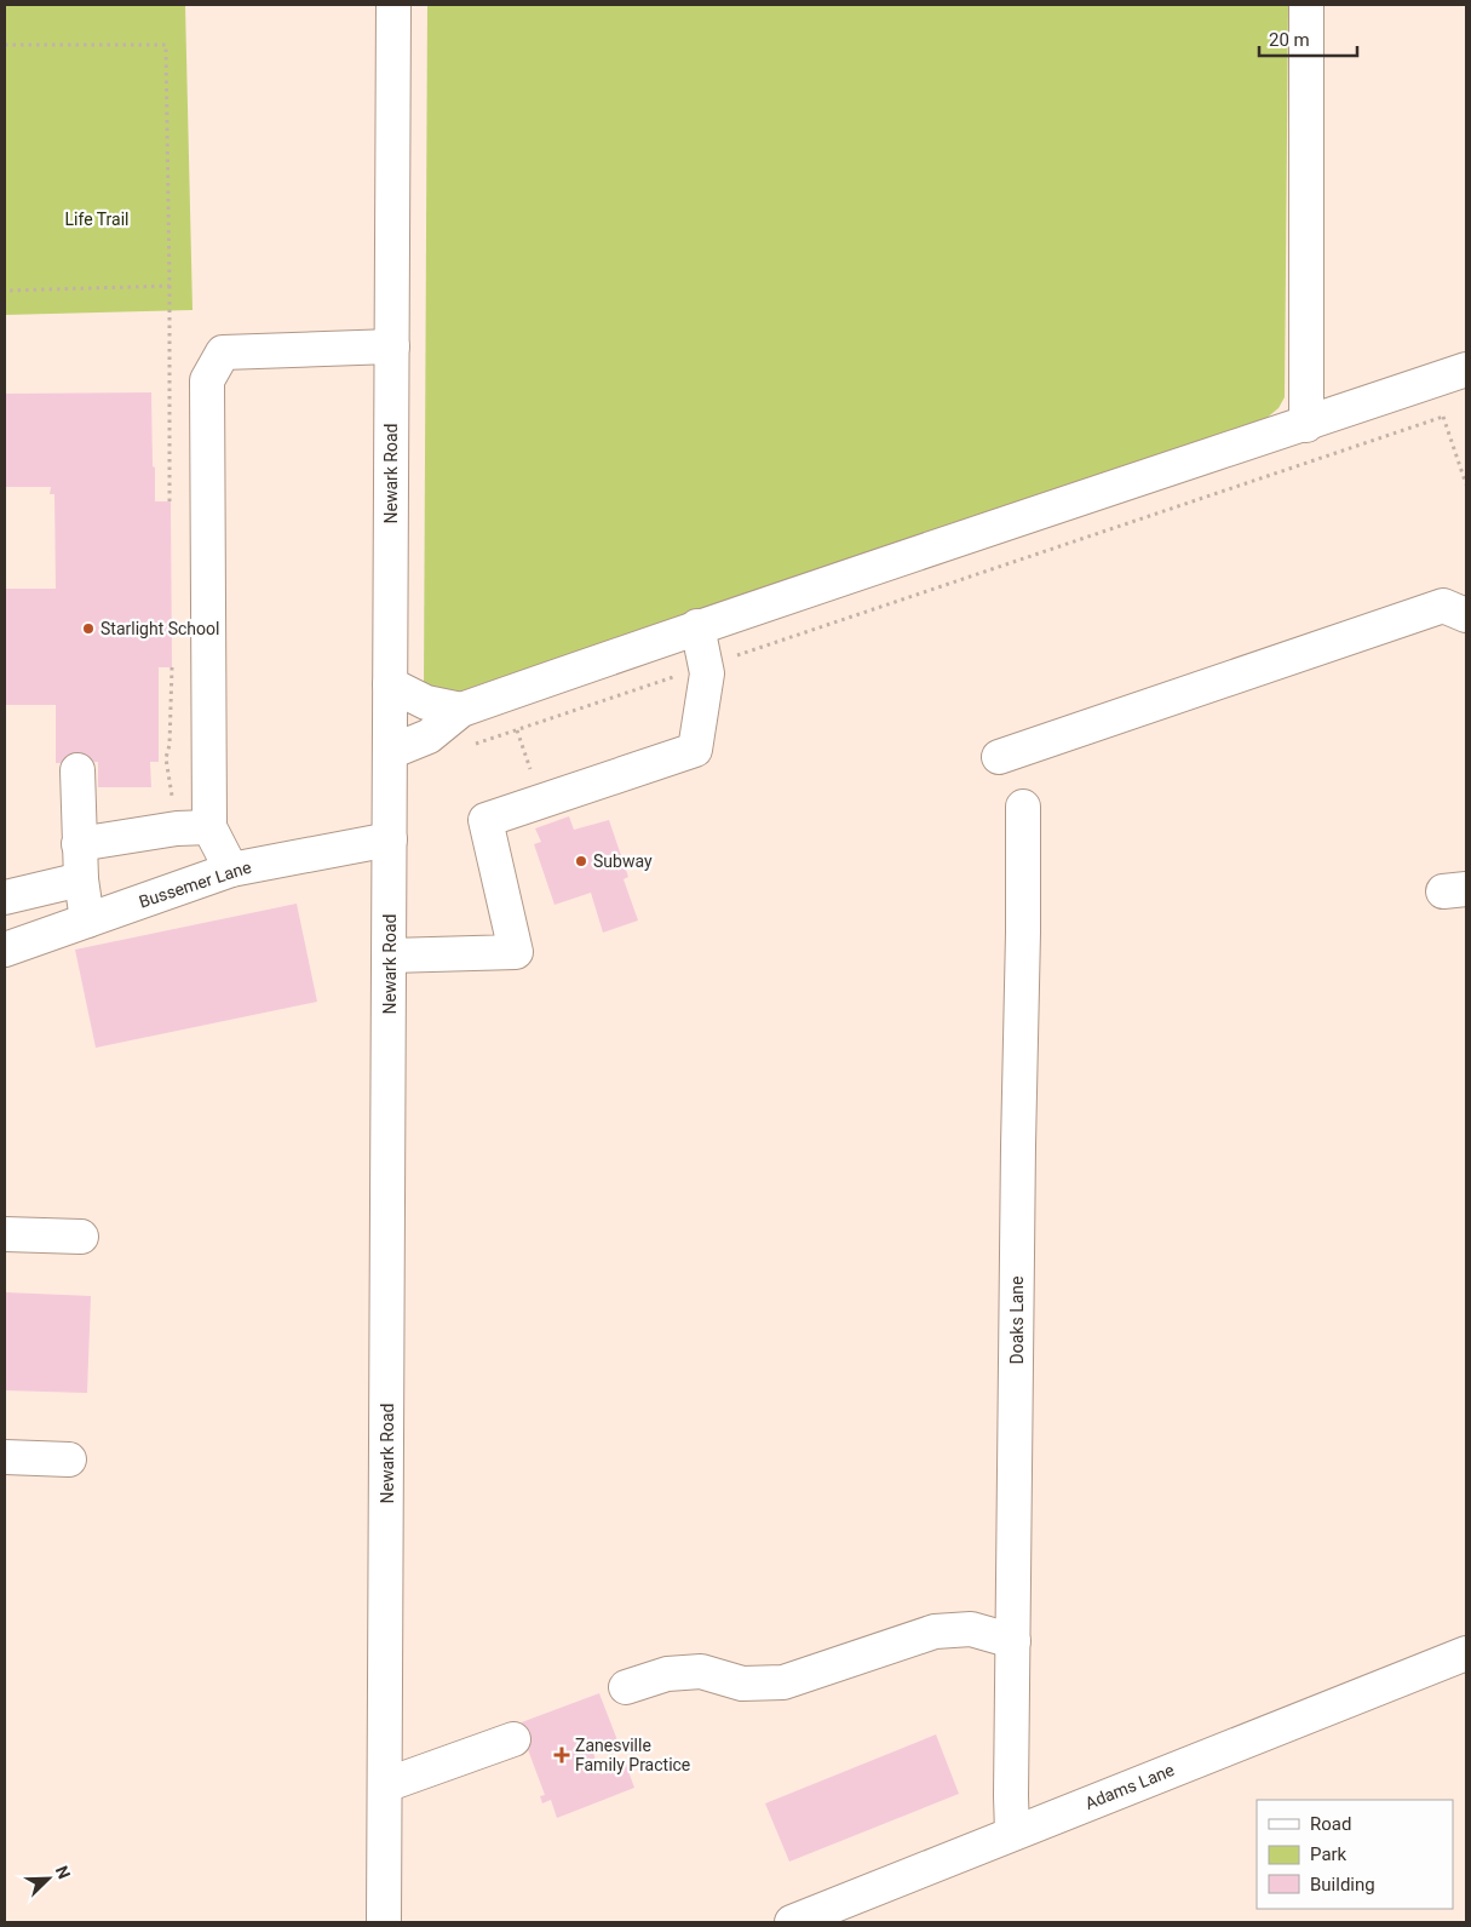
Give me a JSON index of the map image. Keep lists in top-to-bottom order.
{
  "streets": {
    "street": [
      "Newark Road",
      "Bussemer Lane",
      "Doaks Lane",
      "Adams Lane"
    ]
  },
  "crossings": [
    ["Newark Road", "Bussemer Lane"],
    ["Doaks Lane", "Adams Lane"]
  ],
  "parks": ["Life Trail"],
  "places": {
    "other": ["Starlight School", "Subway"],
    "health": ["Zanesville Family Practice"]
  },
  "legend": ["Road", "Park", "Building"],
  "scale_bar": "20 m",
  "north": "top right"
}
